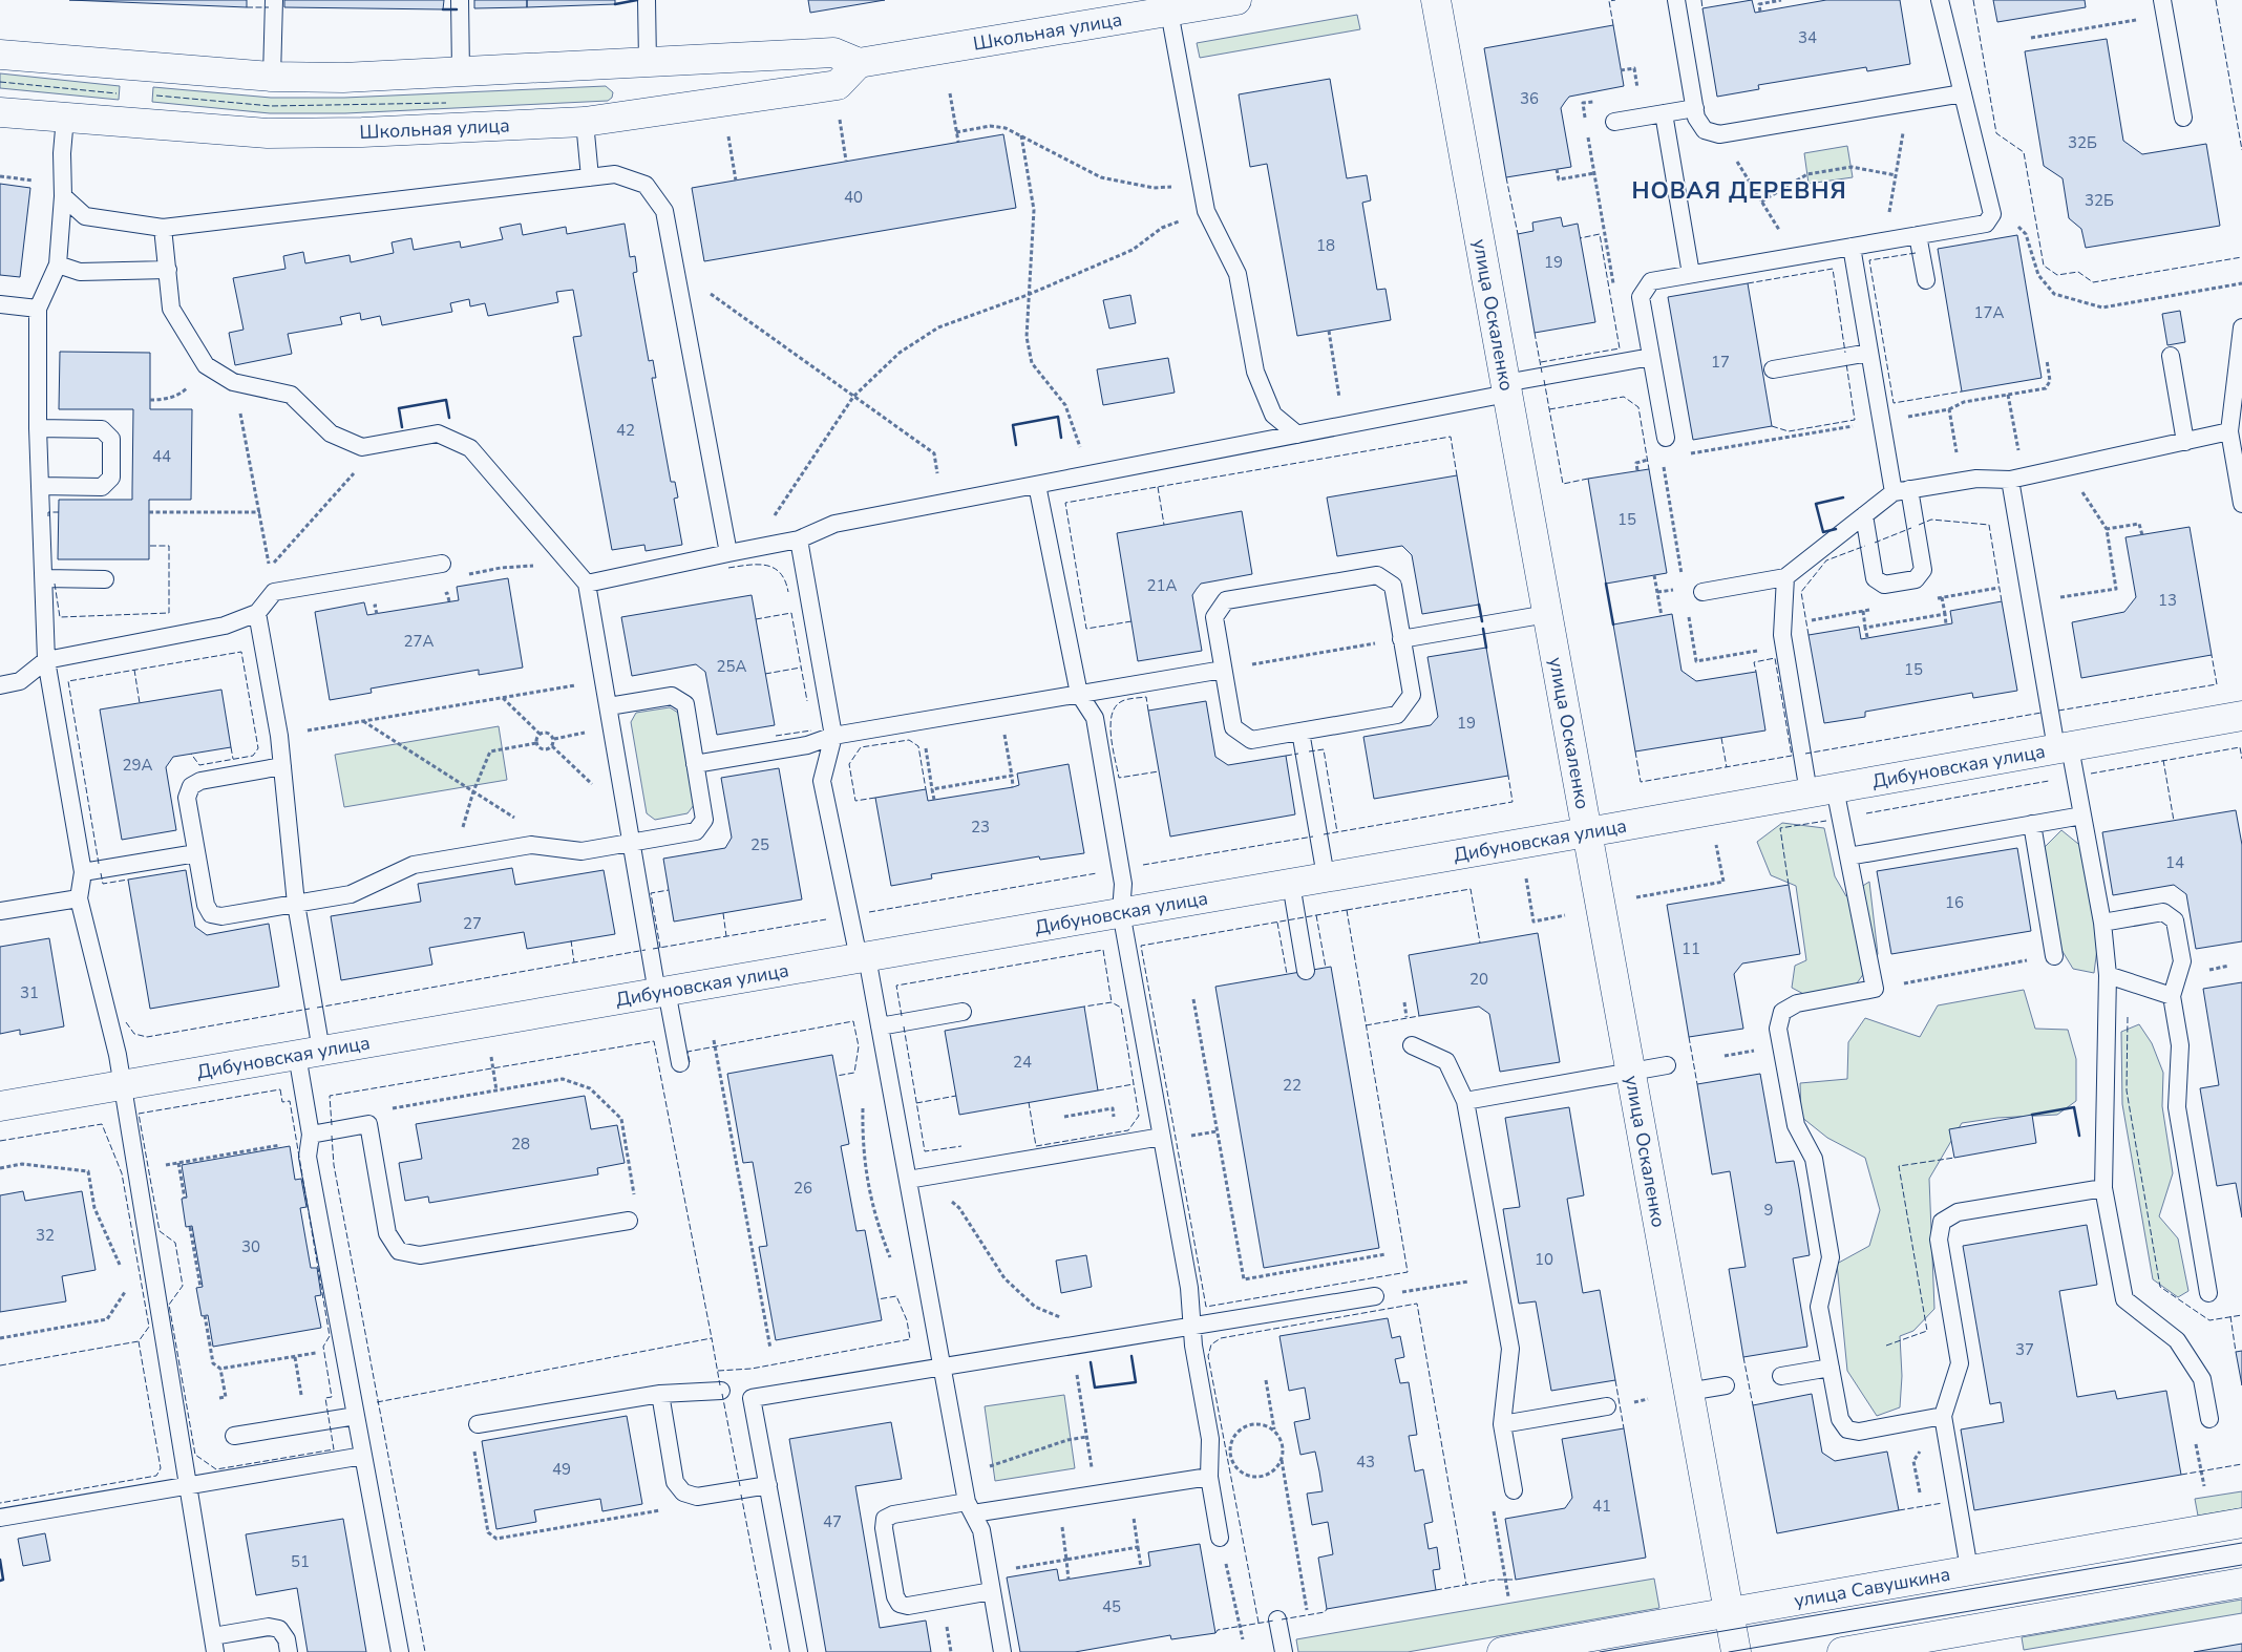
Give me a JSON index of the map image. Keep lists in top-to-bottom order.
{
  "streets": {
    "street": [
      "Школьная улица",
      "улица Оскаленко",
      "Дибуновская улица",
      "улица Савушкина"
    ]
  },
  "crossings": [
    ["улица Оскаленко", "Дибуновская улица"],
    ["улица Оскаленко", "улица Савушкина"]
  ],
  "districts": ["НОВАЯ ДЕРЕВНЯ"],
  "house_numbers": [
    "34",
    "36",
    "32Б",
    "40",
    "32Б",
    "18",
    "19",
    "17А",
    "17",
    "42",
    "44",
    "15",
    "21А",
    "13",
    "27А",
    "25А",
    "15",
    "19",
    "29А",
    "23",
    "25",
    "14",
    "16",
    "27",
    "11",
    "20",
    "31",
    "24",
    "22",
    "28",
    "26",
    "9",
    "32",
    "30",
    "10",
    "37",
    "43",
    "49",
    "41",
    "47",
    "51",
    "45"
  ]
}
